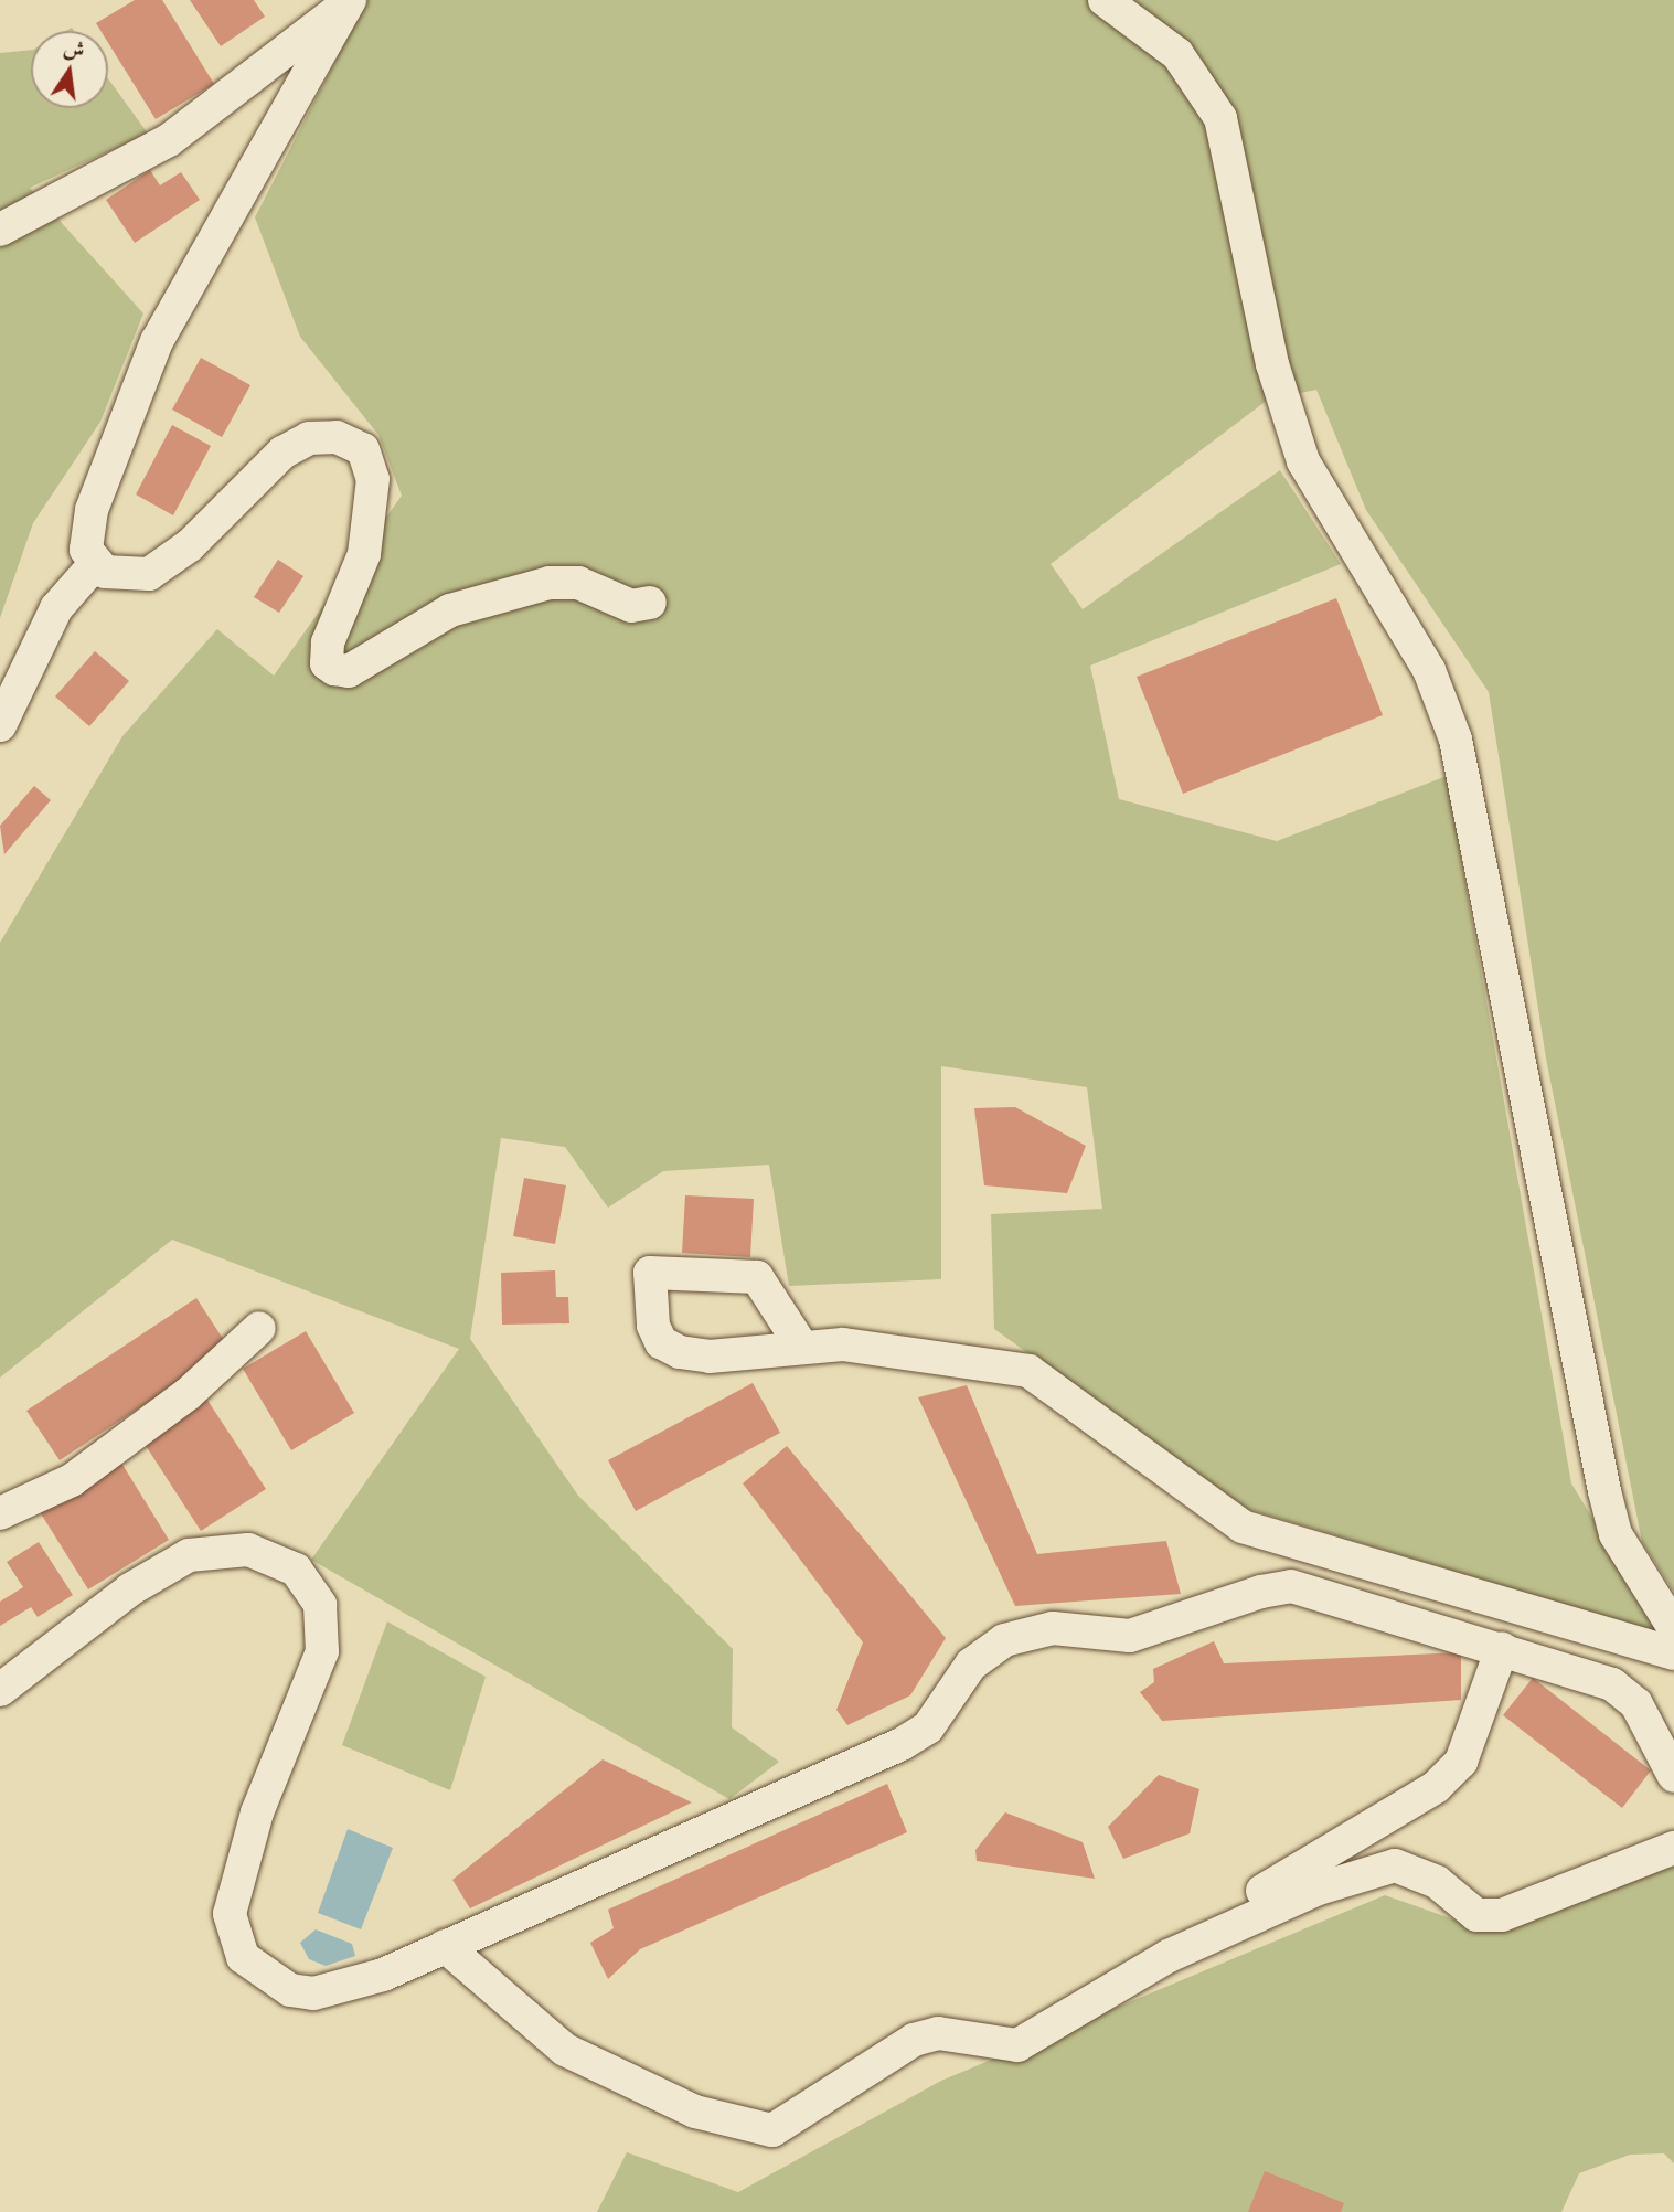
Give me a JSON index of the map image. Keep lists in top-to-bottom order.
{
  "north": "top"
}
